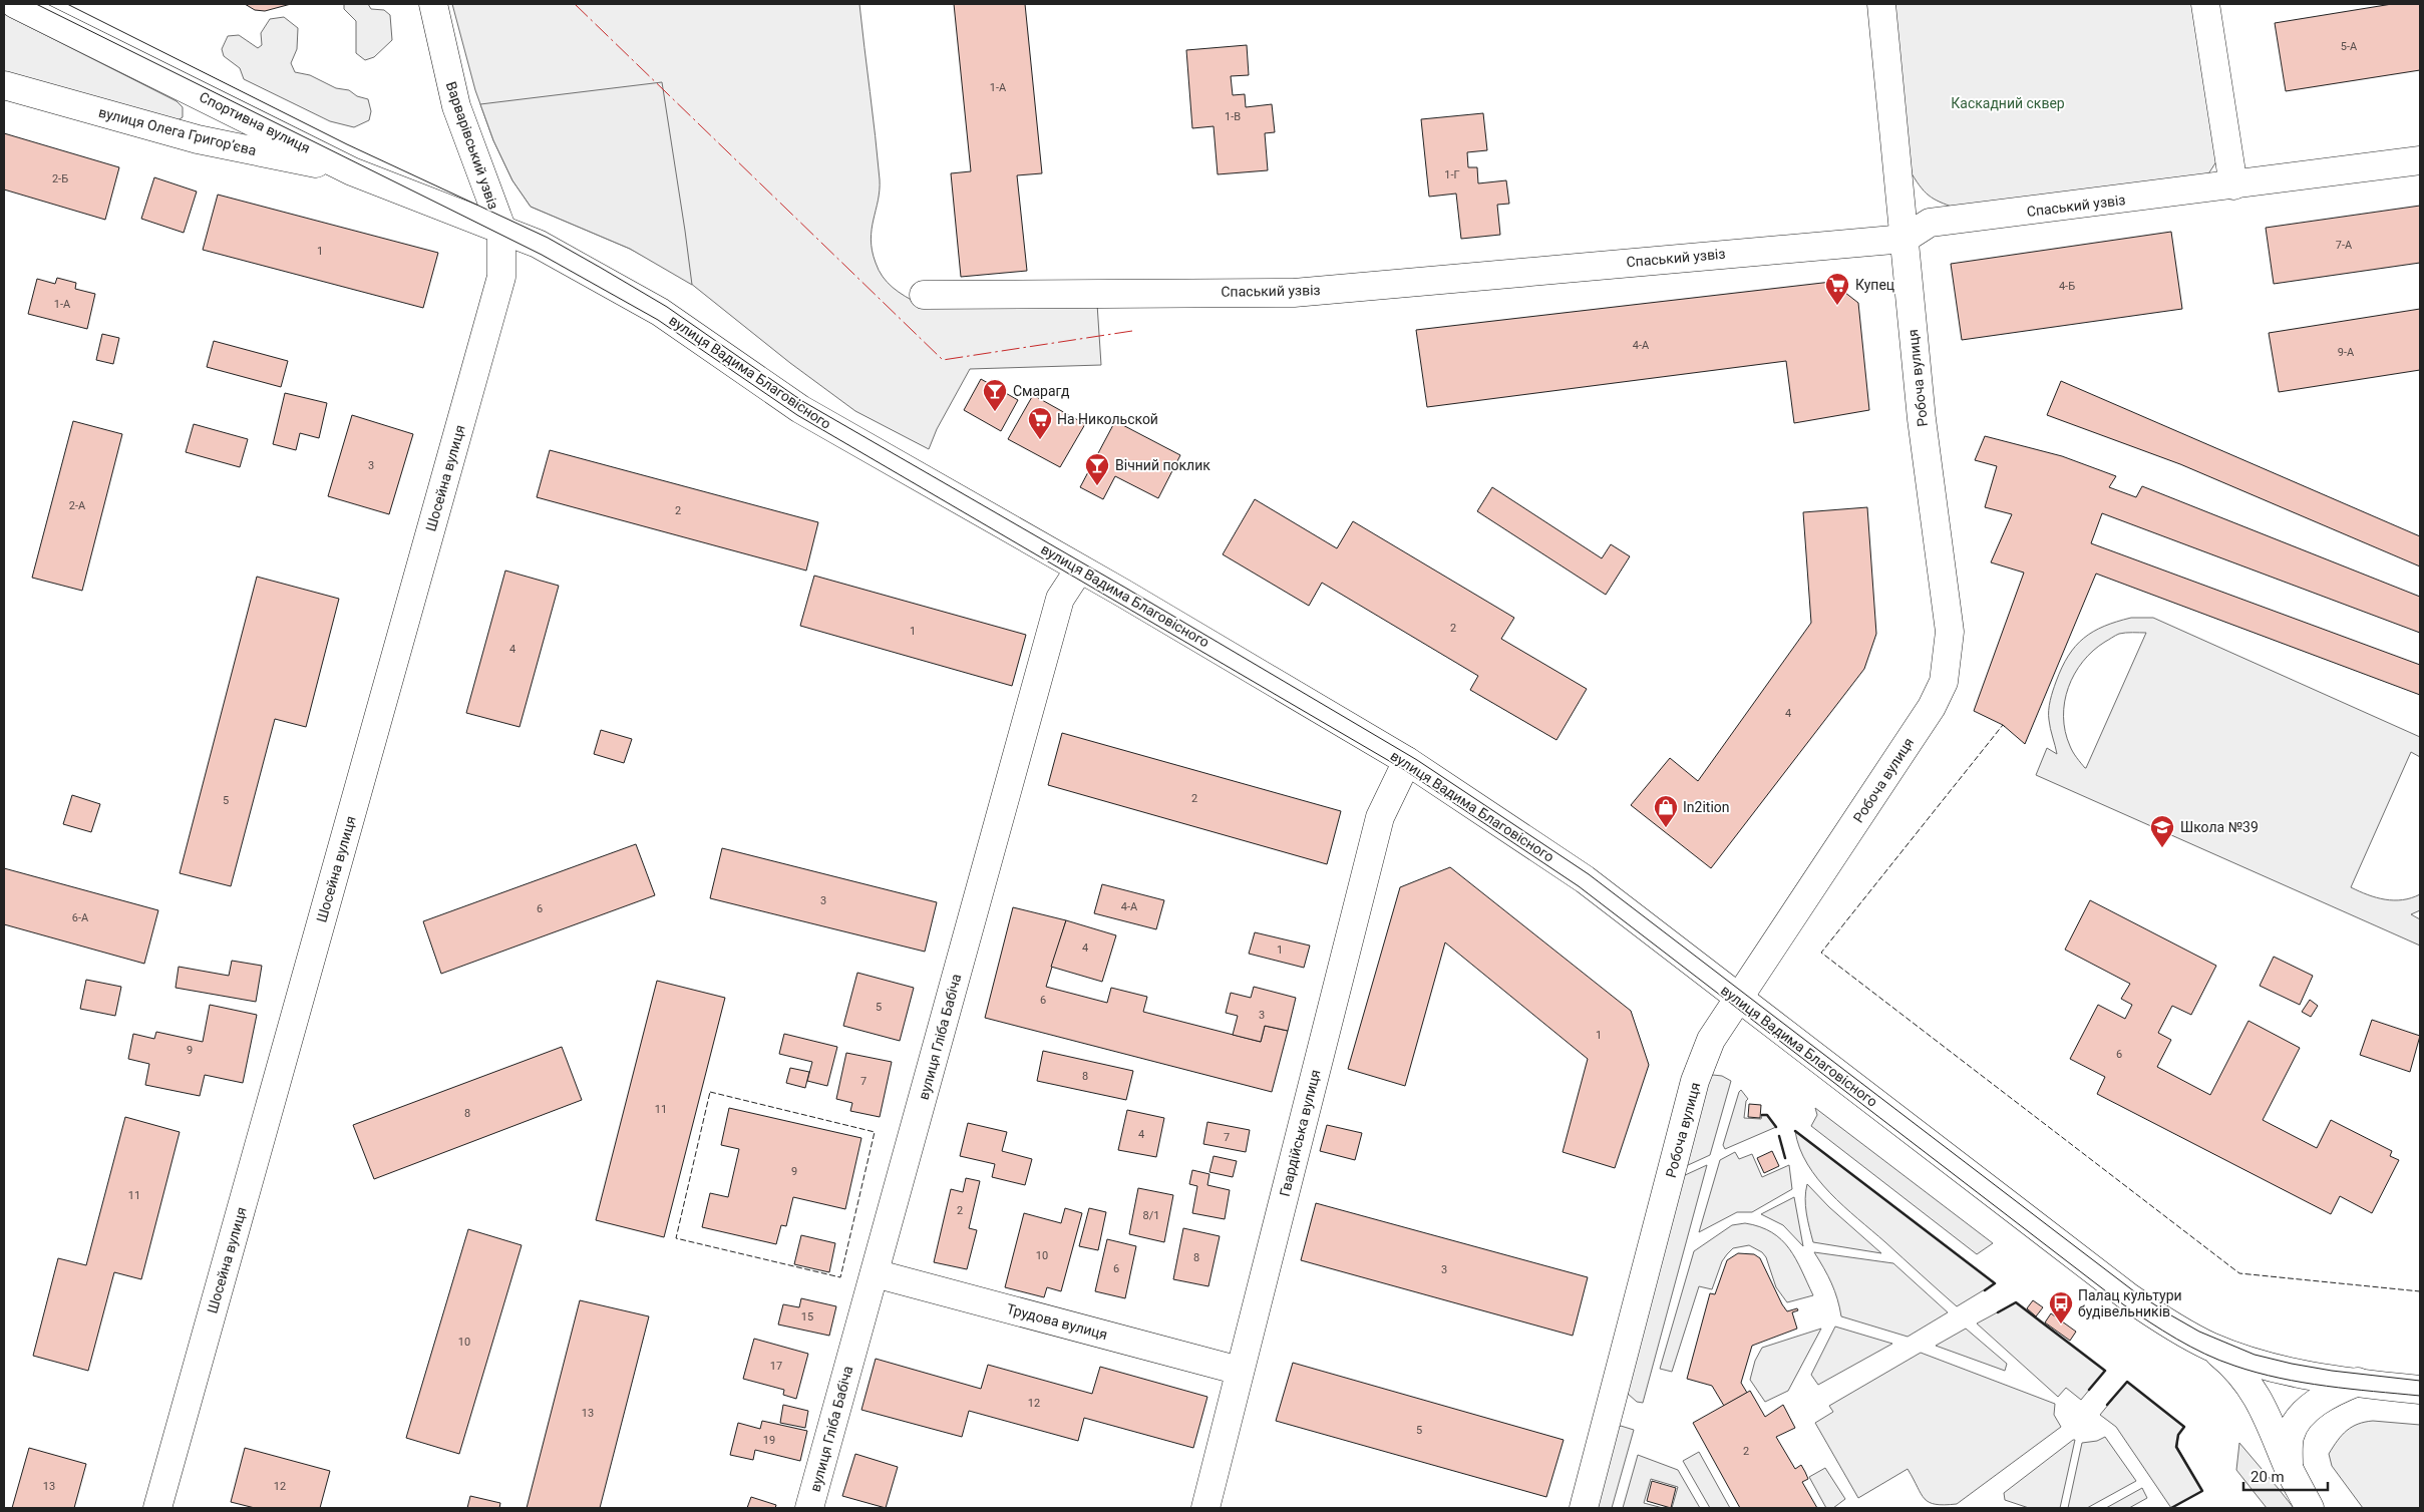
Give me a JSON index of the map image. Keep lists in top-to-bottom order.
{
  "streets": {
    "street": [
      "Спортивна вулиця",
      "вулиця Олега Григорʼєва",
      "Варварівський узвіз",
      "Спаський узвіз",
      "вулиця Вадима Благовісного",
      "Робоча вулиця",
      "Шосейна вулиця",
      "вулиця Гліба Бабіча",
      "Гвардійська вулиця",
      "Трудова вулиця"
    ]
  },
  "crossings": [
    ["Спортивна вулиця", "вулиця Олега Григорʼєва"],
    ["Спортивна вулиця", "Варварівський узвіз"],
    ["Спортивна вулиця", "вулиця Вадима Благовісного"],
    ["Спортивна вулиця", "Шосейна вулиця"],
    ["Варварівський узвіз", "вулиця Вадима Благовісного"],
    ["Варварівський узвіз", "Шосейна вулиця"],
    ["Спаський узвіз", "Робоча вулиця"],
    ["вулиця Вадима Благовісного", "Робоча вулиця"],
    ["вулиця Вадима Благовісного", "Шосейна вулиця"],
    ["вулиця Вадима Благовісного", "вулиця Гліба Бабіча"],
    ["вулиця Вадима Благовісного", "Гвардійська вулиця"],
    ["вулиця Гліба Бабіча", "Трудова вулиця"],
    ["Гвардійська вулиця", "Трудова вулиця"]
  ],
  "parks": ["Каскадний сквер"],
  "places": {
    "supermarket": ["Купец", "На Никольской"],
    "bar": ["Смарагд", "Вічний поклик"],
    "shop": ["In2ition"],
    "school or university": ["Школа №39"],
    "bus stop": ["Палац культури будівельників"]
  },
  "house_numbers": [
    "5-А",
    "1-А",
    "1-В",
    "1-Г",
    "2-Б",
    "7-А",
    "1",
    "4-Б",
    "1-А",
    "4-А",
    "9-А",
    "3",
    "2-А",
    "2",
    "2",
    "1",
    "4",
    "4",
    "2",
    "5",
    "3",
    "4-А",
    "6",
    "6-А",
    "4",
    "1",
    "6",
    "5",
    "3",
    "1",
    "9",
    "6",
    "8",
    "7",
    "11",
    "8",
    "4",
    "7",
    "9",
    "11",
    "2",
    "8/1",
    "10",
    "8",
    "6",
    "3",
    "15",
    "10",
    "17",
    "12",
    "13",
    "5",
    "19",
    "2",
    "13",
    "12"
  ],
  "scale_bar": "20 m"
}
